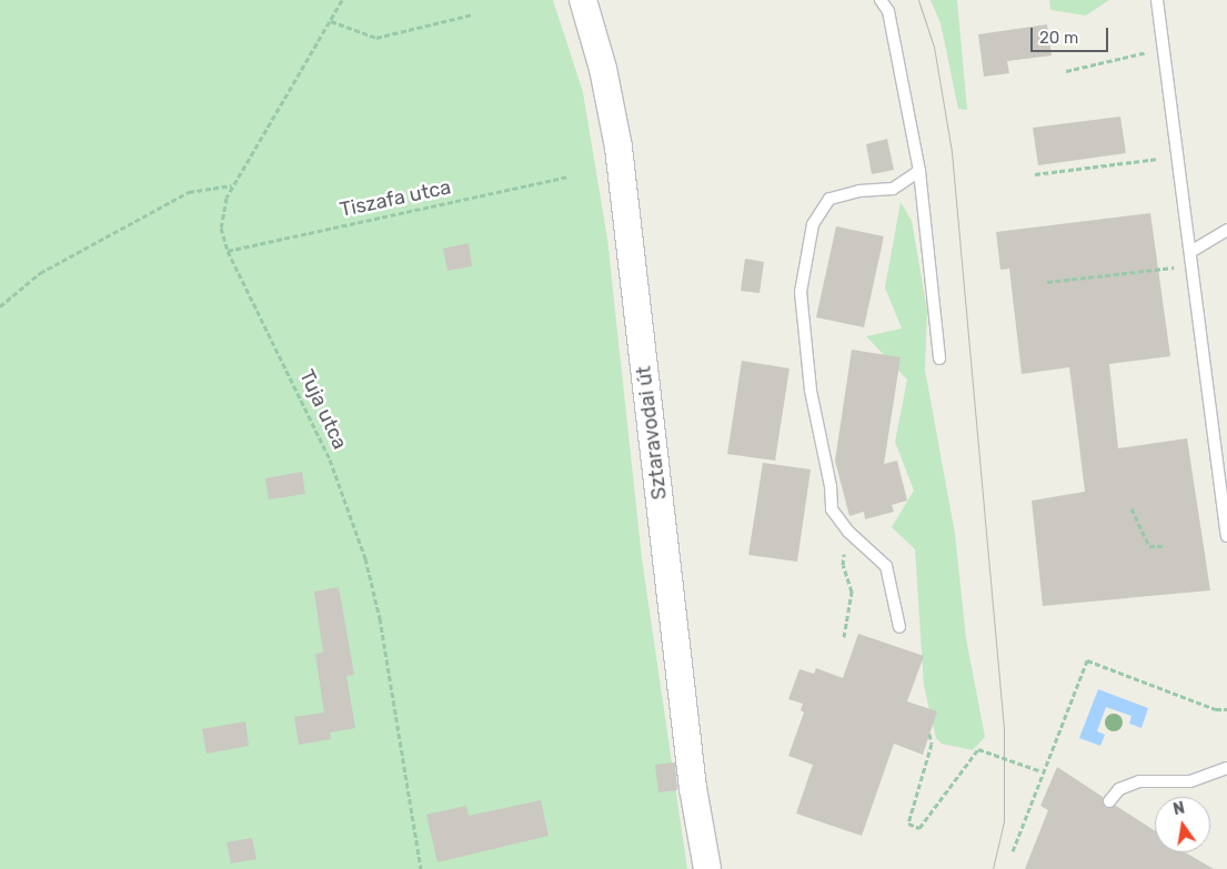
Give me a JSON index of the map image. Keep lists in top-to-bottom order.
{
  "streets": {
    "street": ["Sztaravodai út"],
    "path": ["Tiszafa utca", "Tuja utca"]
  },
  "crossings": [
    ["Tiszafa utca", "Tuja utca"]
  ],
  "scale_bar": "20 m",
  "north": "top"
}
